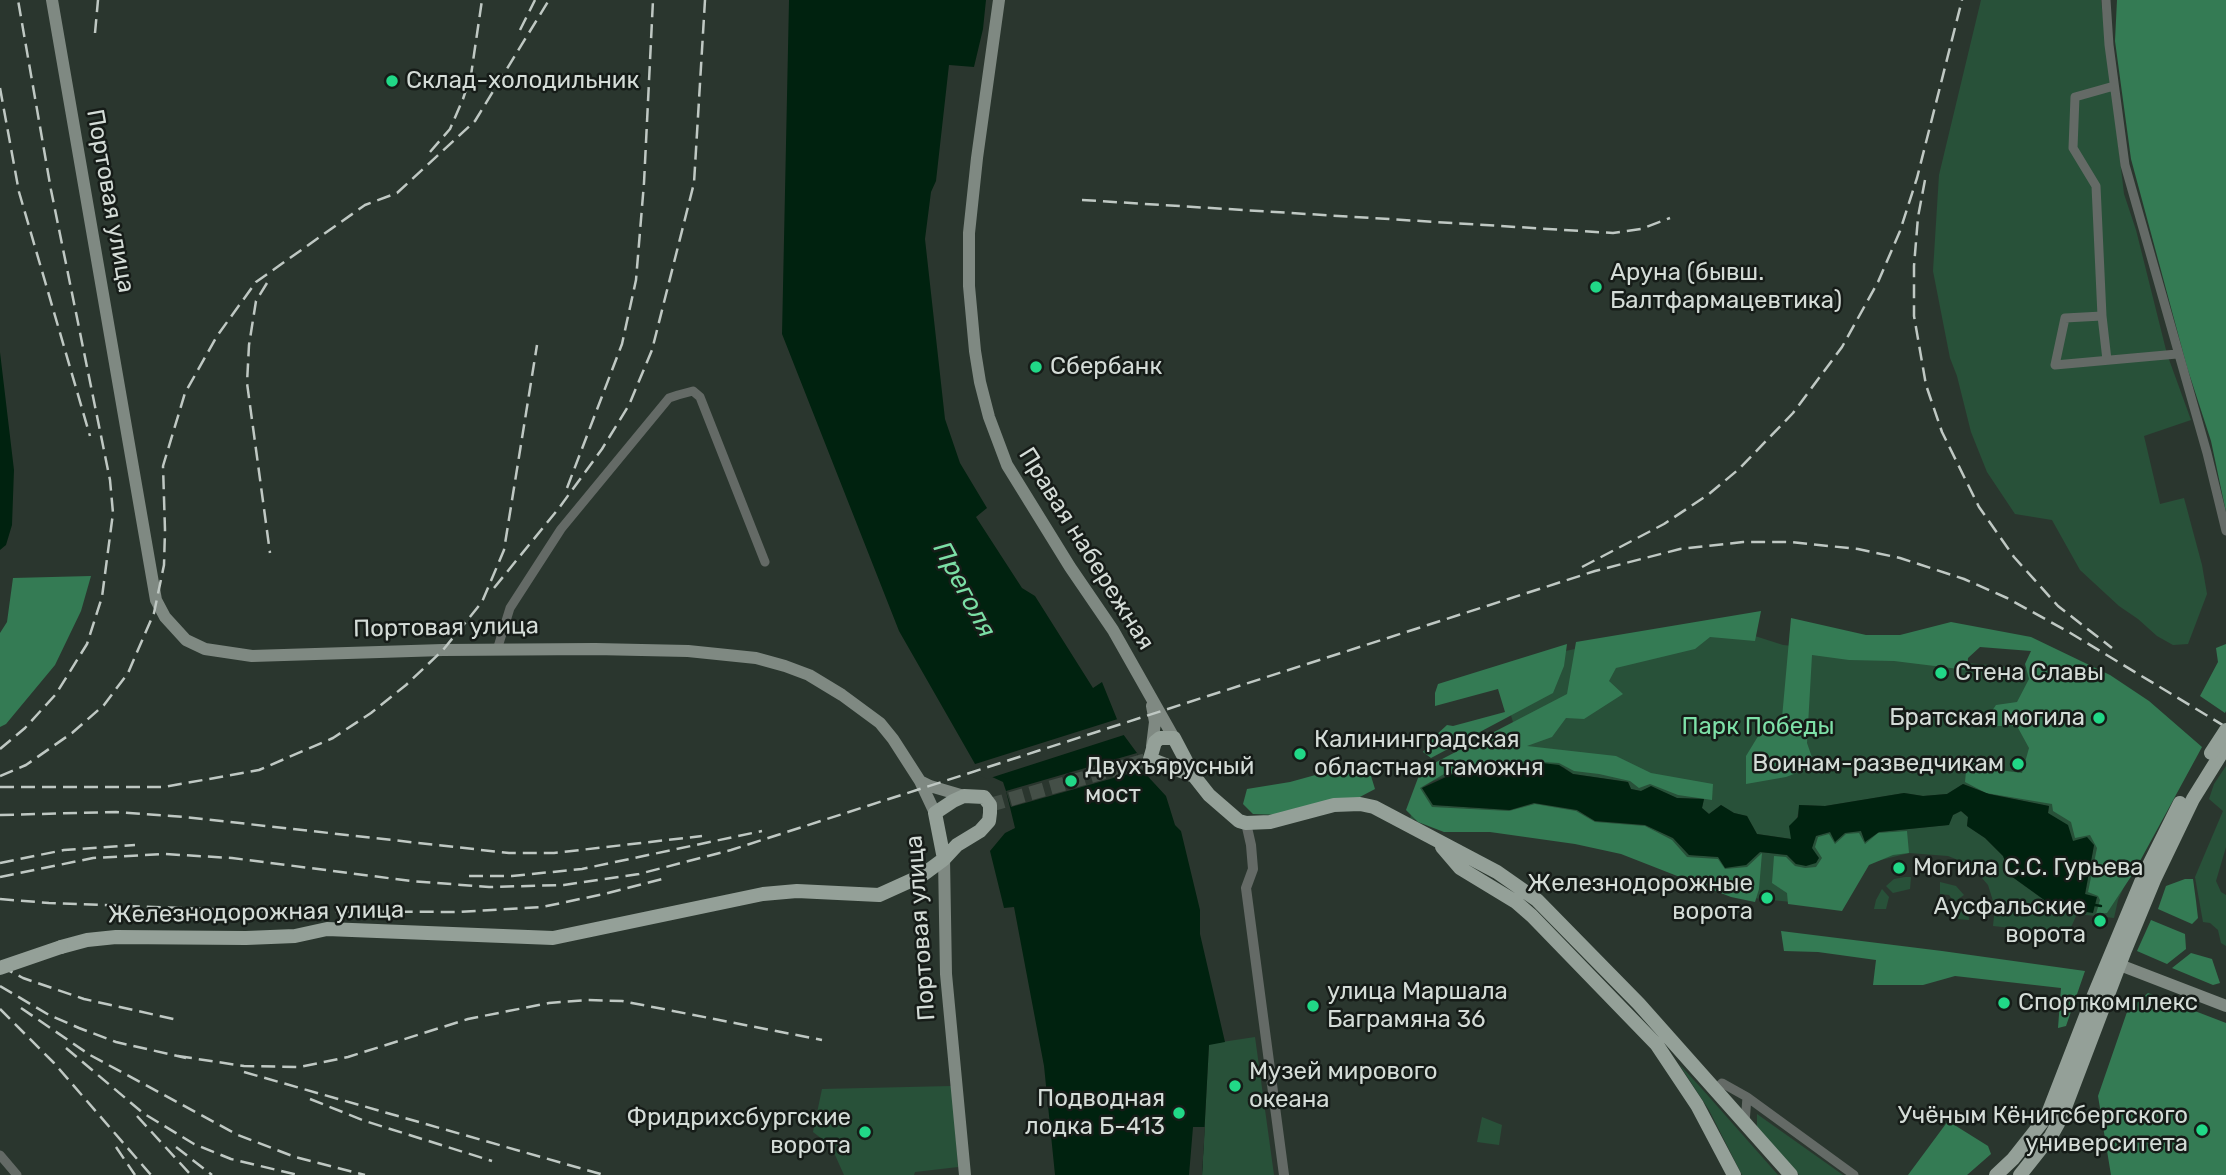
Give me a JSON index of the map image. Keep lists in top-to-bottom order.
{
  "streets": {
    "main road": ["Портовая улица", "Правая набережная", "Железнодорожная улица"]
  },
  "crossings": [
    ["Портовая улица", "Железнодорожная улица"]
  ],
  "water": ["Преголя"],
  "parks": ["Парк Победы"],
  "places": [
    "Склад-холодильник",
    "Аруна (бывш. Балтфармацевтика)",
    "Сбербанк",
    "Стена Славы",
    "Братская могила",
    "Калининградская областная таможня",
    "Воинам-разведчикам",
    "Двухъярусный мост",
    "Могила С.С. Гурьева",
    "Железнодорожные ворота",
    "Аусфальские ворота",
    "Спорткомплекс",
    "улица Маршала Баграмяна 36",
    "Музей мирового океана",
    "Подводная лодка Б-413",
    "Учёным Кёнигсбергского университета",
    "Фридрихсбургские ворота"
  ]
}
